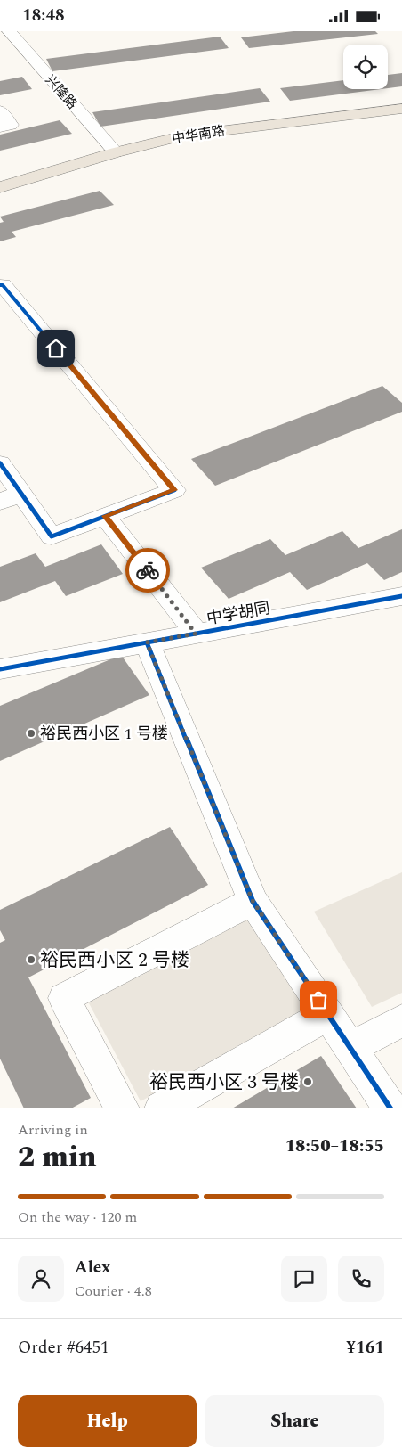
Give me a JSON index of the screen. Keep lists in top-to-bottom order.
{
  "streets": {
    "main road": ["中华南路"],
    "street": ["兴隆路", "中学胡同"]
  },
  "crossings": [
    ["兴隆路", "中华南路"]
  ],
  "places": ["裕民西小区 1 号楼", "裕民西小区 2 号楼", "裕民西小区 3 号楼"],
  "page": {
    "status": "18:48",
    "heading": ["2 min", "Arriving in", "18:50–18:55"],
    "panel": [
      "Alex",
      "Courier · 4.8",
      "Order #6451",
      "¥161"
    ],
    "bar": "On the way · 120 m",
    "buttons": ["Help", "Share"]
  }
}
